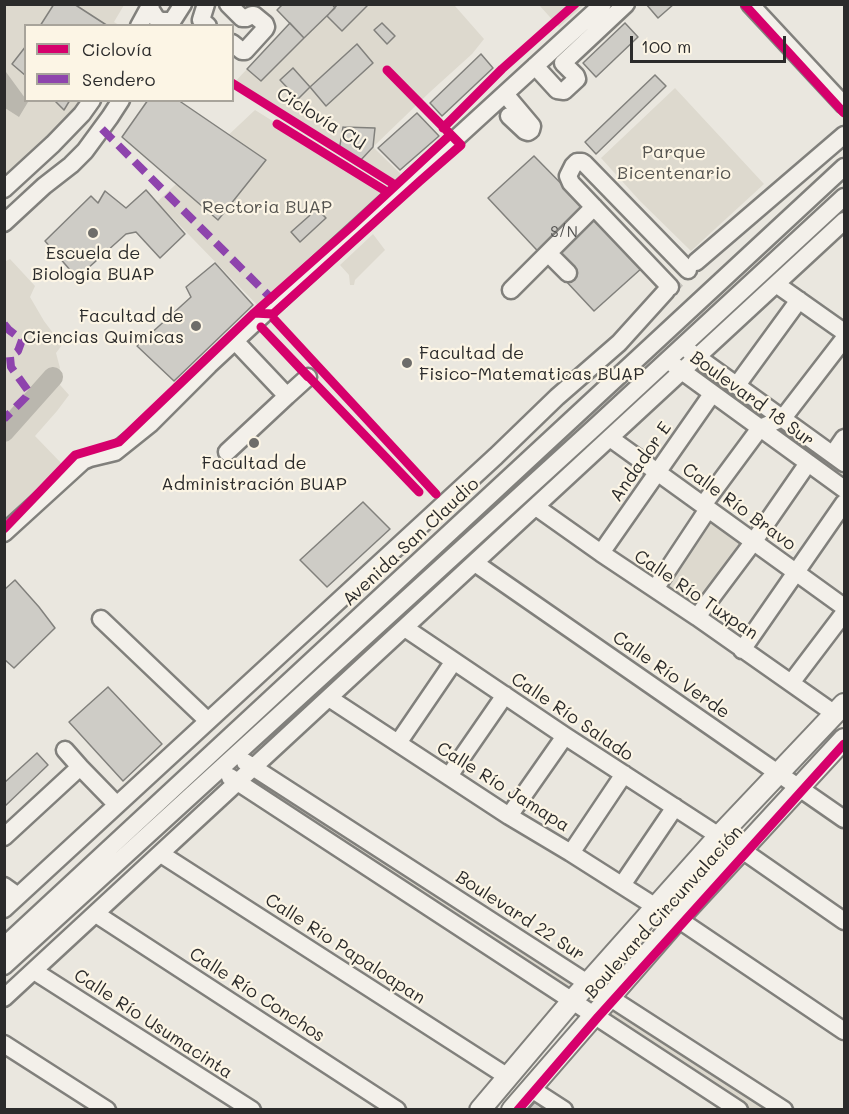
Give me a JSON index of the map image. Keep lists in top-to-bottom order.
{
  "streets": {
    "main road": ["Boulevard Circunvalación"],
    "street": [
      "Boulevard 18 Sur",
      "Andador E",
      "Calle Río Bravo",
      "Avenida San Claudio",
      "Calle Río Tuxpan",
      "Calle Río Verde",
      "Calle Río Salado",
      "Calle Río Jamapa",
      "Boulevard 22 Sur",
      "Calle Río Papaloapan",
      "Calle Río Conchos",
      "Calle Río Usumacinta"
    ],
    "cycle path": ["Ciclovía CU"]
  },
  "crossings": [
    ["Boulevard 18 Sur", "Andador E"],
    ["Andador E", "Calle Río Bravo"],
    ["Andador E", "Calle Río Tuxpan"],
    ["Calle Río Tuxpan", "Boulevard Circunvalación"],
    ["Calle Río Verde", "Boulevard Circunvalación"],
    ["Calle Río Salado", "Boulevard Circunvalación"],
    ["Calle Río Jamapa", "Boulevard Circunvalación"],
    ["Boulevard Circunvalación", "Boulevard 22 Sur"],
    ["Boulevard Circunvalación", "Calle Río Papaloapan"]
  ],
  "parks": ["Parque Bicentenario", "Rectoria BUAP"],
  "places": [
    "Escuela de Biologia BUAP",
    "Facultad de Ciencias Quimicas",
    "Facultad de Fisico-Matematicas BUAP",
    "Facultad de Administración BUAP"
  ],
  "house_numbers": ["S/N"],
  "legend": ["Ciclovía", "Sendero"],
  "scale_bar": "100 m"
}
